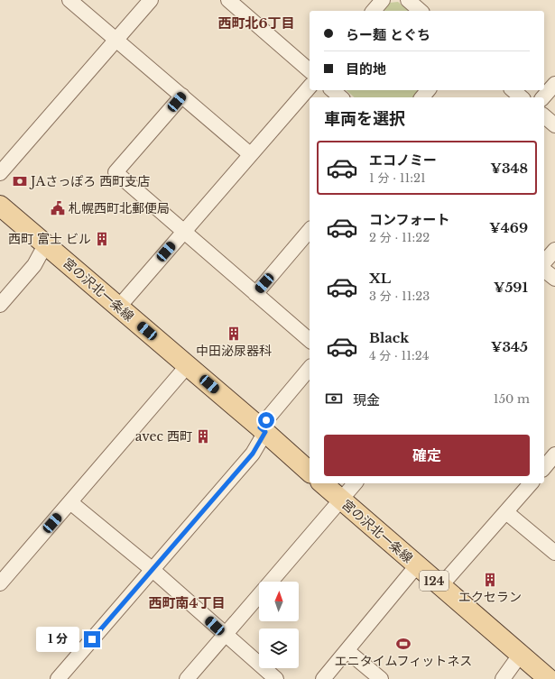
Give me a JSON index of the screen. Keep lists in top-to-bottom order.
{
  "streets": {
    "main road": ["宮の沢北一条線", "124"]
  },
  "districts": ["西町北6丁目", "西町南4丁目"],
  "places": {
    "bank": ["JAさっぽろ 西町支店"],
    "public building": ["札幌西町北郵便局"],
    "building": [
      "西町 富士 ビル",
      "中田泌尿器科",
      "avec 西町",
      "エクセラン"
    ],
    "sports": ["エニタイムフィットネス"]
  },
  "north": "top",
  "page": {
    "banner": ["らー麺 とぐち", "目的地"],
    "heading": "車両を選択",
    "list": [
      {
        "name": "エコノミー",
        "note": "1 分 · 11:21",
        "value": "¥348"
      },
      {
        "name": "コンフォート",
        "note": "2 分 · 11:22",
        "value": "¥469"
      },
      {
        "name": "XL",
        "note": "3 分 · 11:23",
        "value": "¥591"
      },
      {
        "name": "Black",
        "note": "4 分 · 11:24",
        "value": "¥345"
      }
    ],
    "pay": ["現金", "150 m"],
    "buttons": "確定",
    "bubble": "1 分"
  }
}
